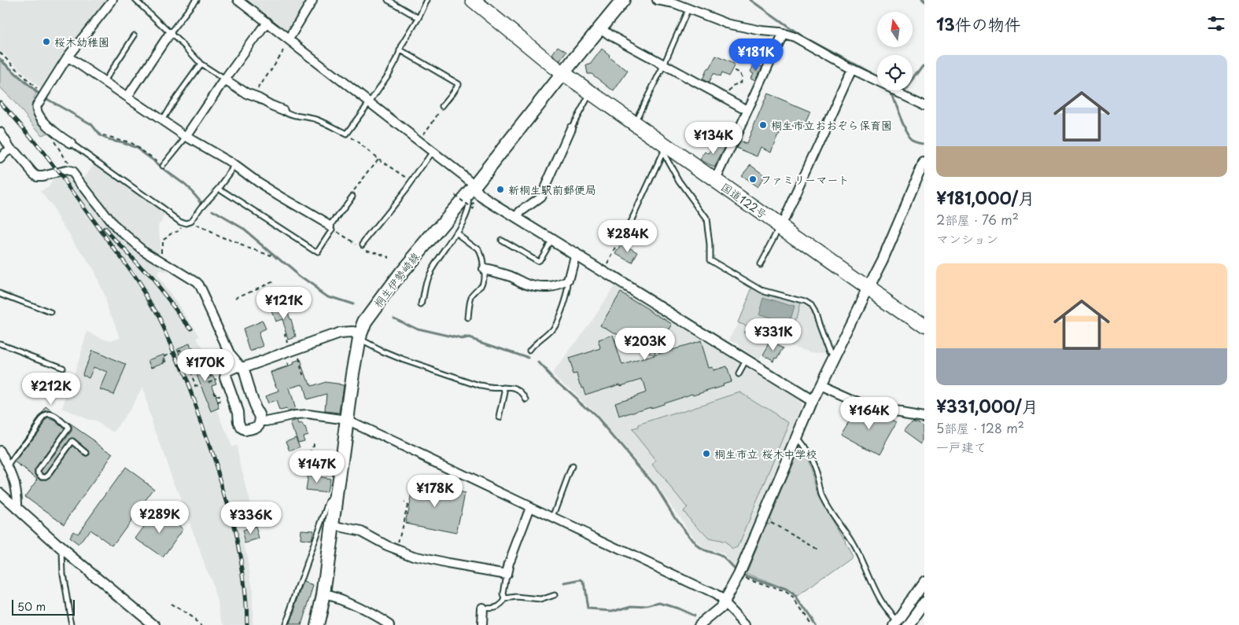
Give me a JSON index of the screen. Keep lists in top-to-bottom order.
{
  "streets": {
    "highway": ["国道122号"],
    "main road": ["桐生伊勢崎線"]
  },
  "crossings": [
    ["国道122号", "桐生伊勢崎線"]
  ],
  "places": [
    "桜木幼稚園",
    "桐生市立おおぞら保育園",
    "ファミリーマート",
    "新桐生駅前郵便局",
    "桐生市立 桜木中学校"
  ],
  "scale_bar": "50 m",
  "north": "top",
  "page": {
    "heading": "13件の物件",
    "price": [
      "¥181K",
      "¥134K",
      "¥284K",
      "¥121K",
      "¥331K",
      "¥203K",
      "¥170K",
      "¥212K",
      "¥164K",
      "¥147K",
      "¥178K",
      "¥289K",
      "¥336K"
    ],
    "list": [
      {
        "name": "¥181,000/月",
        "note": "2部屋 · 76 m² · マンション"
      },
      {
        "name": "¥331,000/月",
        "note": "5部屋 · 128 m² · 一戸建て"
      }
    ],
    "scale": "50 m"
  }
}
